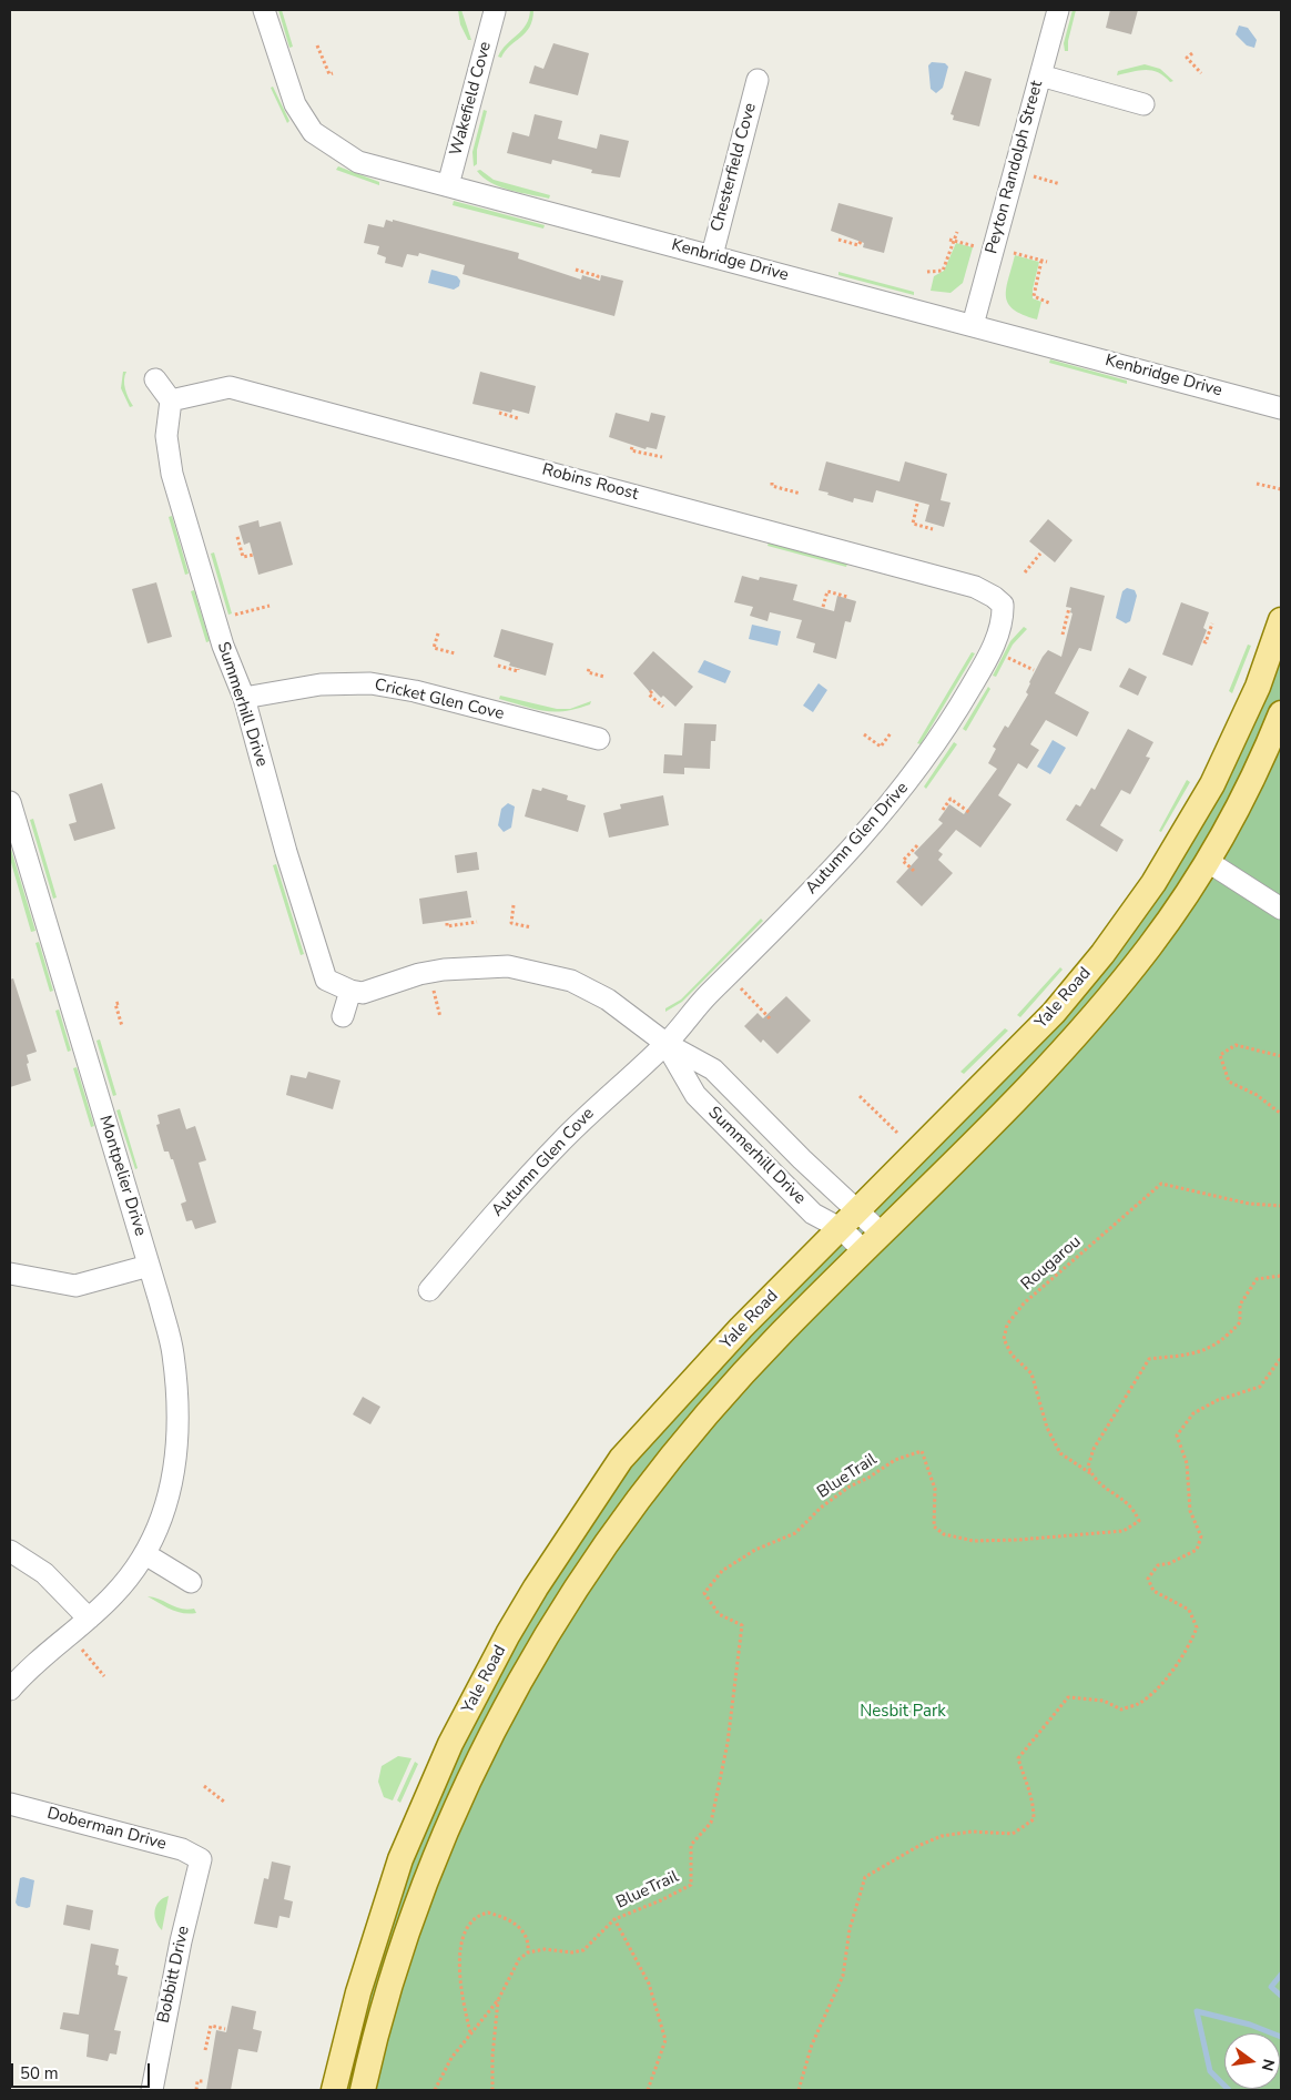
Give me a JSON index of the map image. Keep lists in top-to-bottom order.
{
  "streets": {
    "main road": ["Yale Road"],
    "street": [
      "Wakefield Cove",
      "Chesterfield Cove",
      "Peyton Randolph Street",
      "Kenbridge Drive",
      "Robins Roost",
      "Cricket Glen Cove",
      "Summerhill Drive",
      "Autumn Glen Drive",
      "Autumn Glen Cove",
      "Montpelier Drive",
      "Doberman Drive",
      "Bobbitt Drive"
    ],
    "path": ["Rougarou", "BlueTrail"]
  },
  "crossings": [
    ["Wakefield Cove", "Kenbridge Drive"],
    ["Chesterfield Cove", "Kenbridge Drive"],
    ["Peyton Randolph Street", "Kenbridge Drive"],
    ["Robins Roost", "Summerhill Drive"],
    ["Robins Roost", "Autumn Glen Drive"],
    ["Cricket Glen Cove", "Summerhill Drive"],
    ["Summerhill Drive", "Autumn Glen Drive"],
    ["Summerhill Drive", "Yale Road"],
    ["Summerhill Drive", "Autumn Glen Cove"],
    ["Autumn Glen Drive", "Autumn Glen Cove"],
    ["Rougarou", "BlueTrail"],
    ["Doberman Drive", "Bobbitt Drive"]
  ],
  "parks": ["Nesbit Park"],
  "scale_bar": "50 m",
  "north": "right"
}
